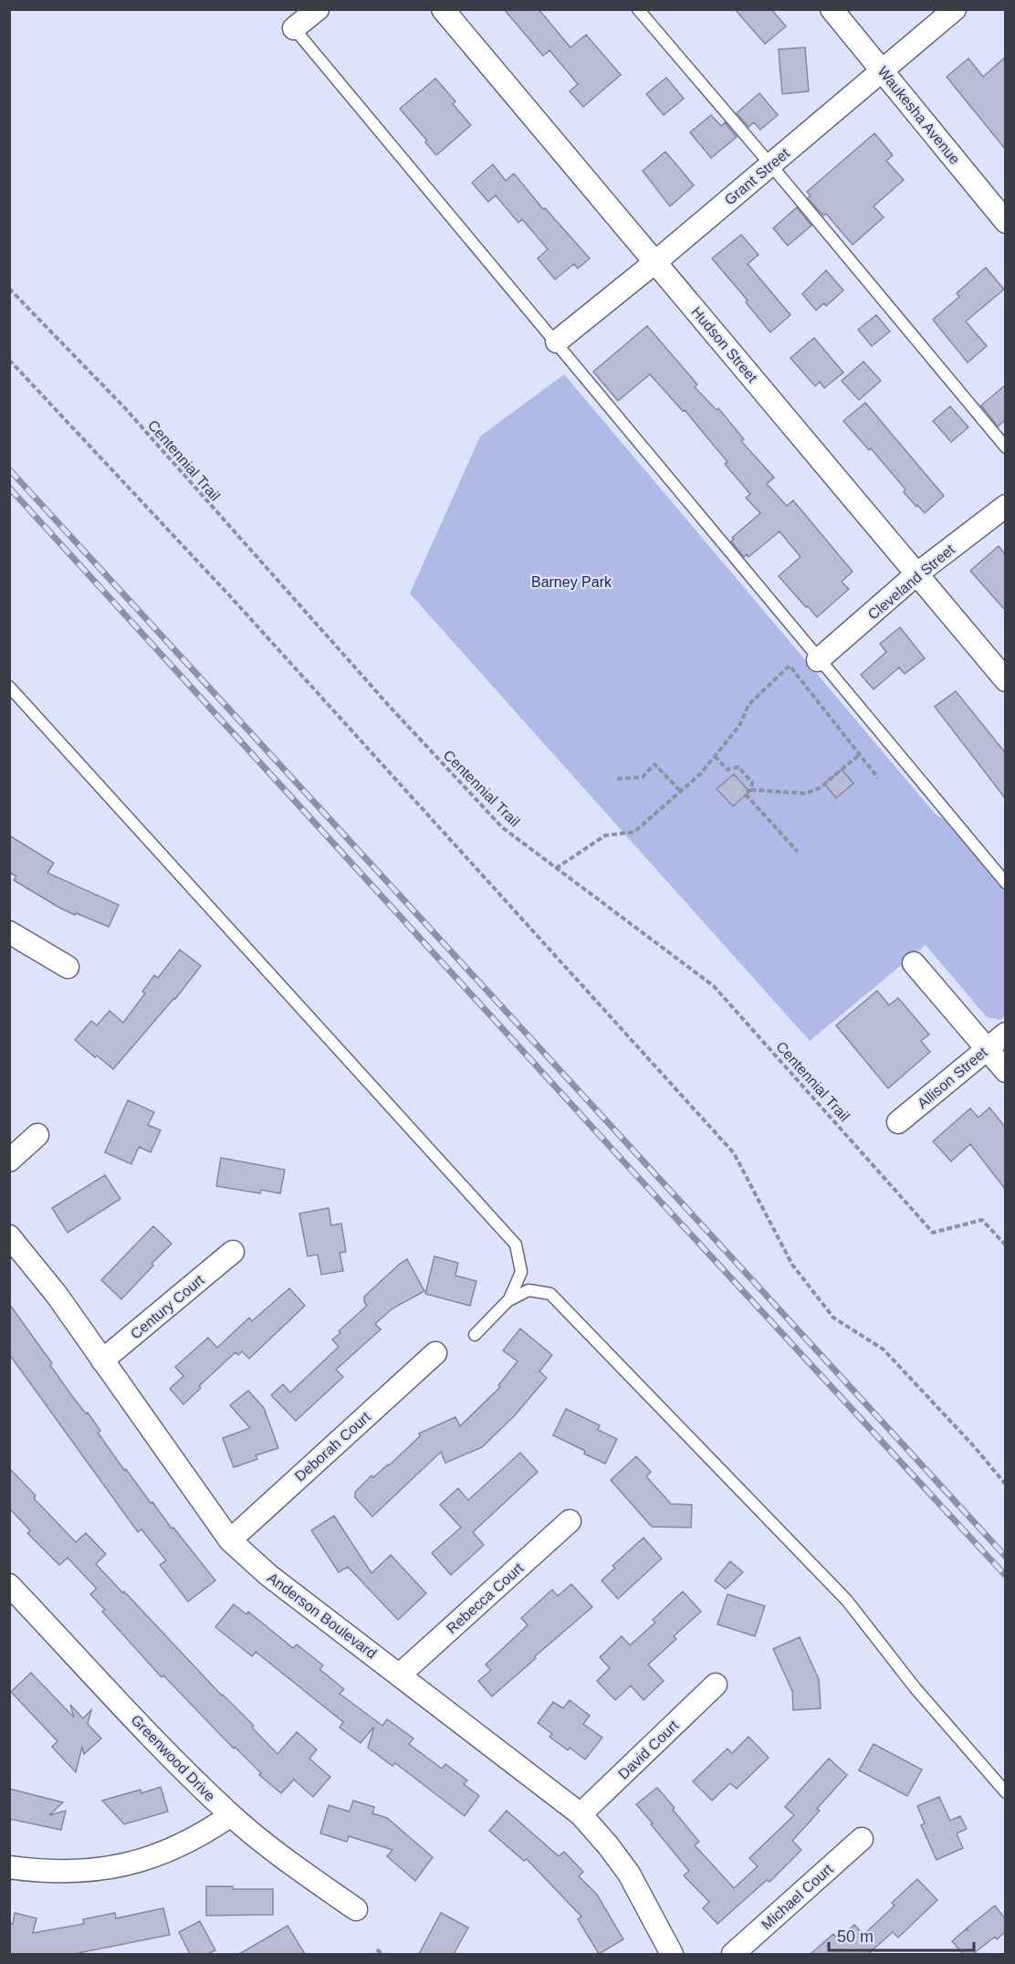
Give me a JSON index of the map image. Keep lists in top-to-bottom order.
{
  "streets": {
    "street": [
      "Waukesha Avenue",
      "Grant Street",
      "Hudson Street",
      "Cleveland Street",
      "Allison Street",
      "Century Court",
      "Deborah Court",
      "Rebecca Court",
      "Anderson Boulevard",
      "David Court",
      "Greenwood Drive",
      "Michael Court"
    ],
    "path": ["Centennial Trail"]
  },
  "crossings": [
    ["Waukesha Avenue", "Grant Street"],
    ["Grant Street", "Hudson Street"],
    ["Hudson Street", "Cleveland Street"],
    ["Century Court", "Anderson Boulevard"],
    ["Deborah Court", "Anderson Boulevard"],
    ["Rebecca Court", "Anderson Boulevard"],
    ["Anderson Boulevard", "David Court"]
  ],
  "parks": ["Barney Park"],
  "scale_bar": "50 m"
}
